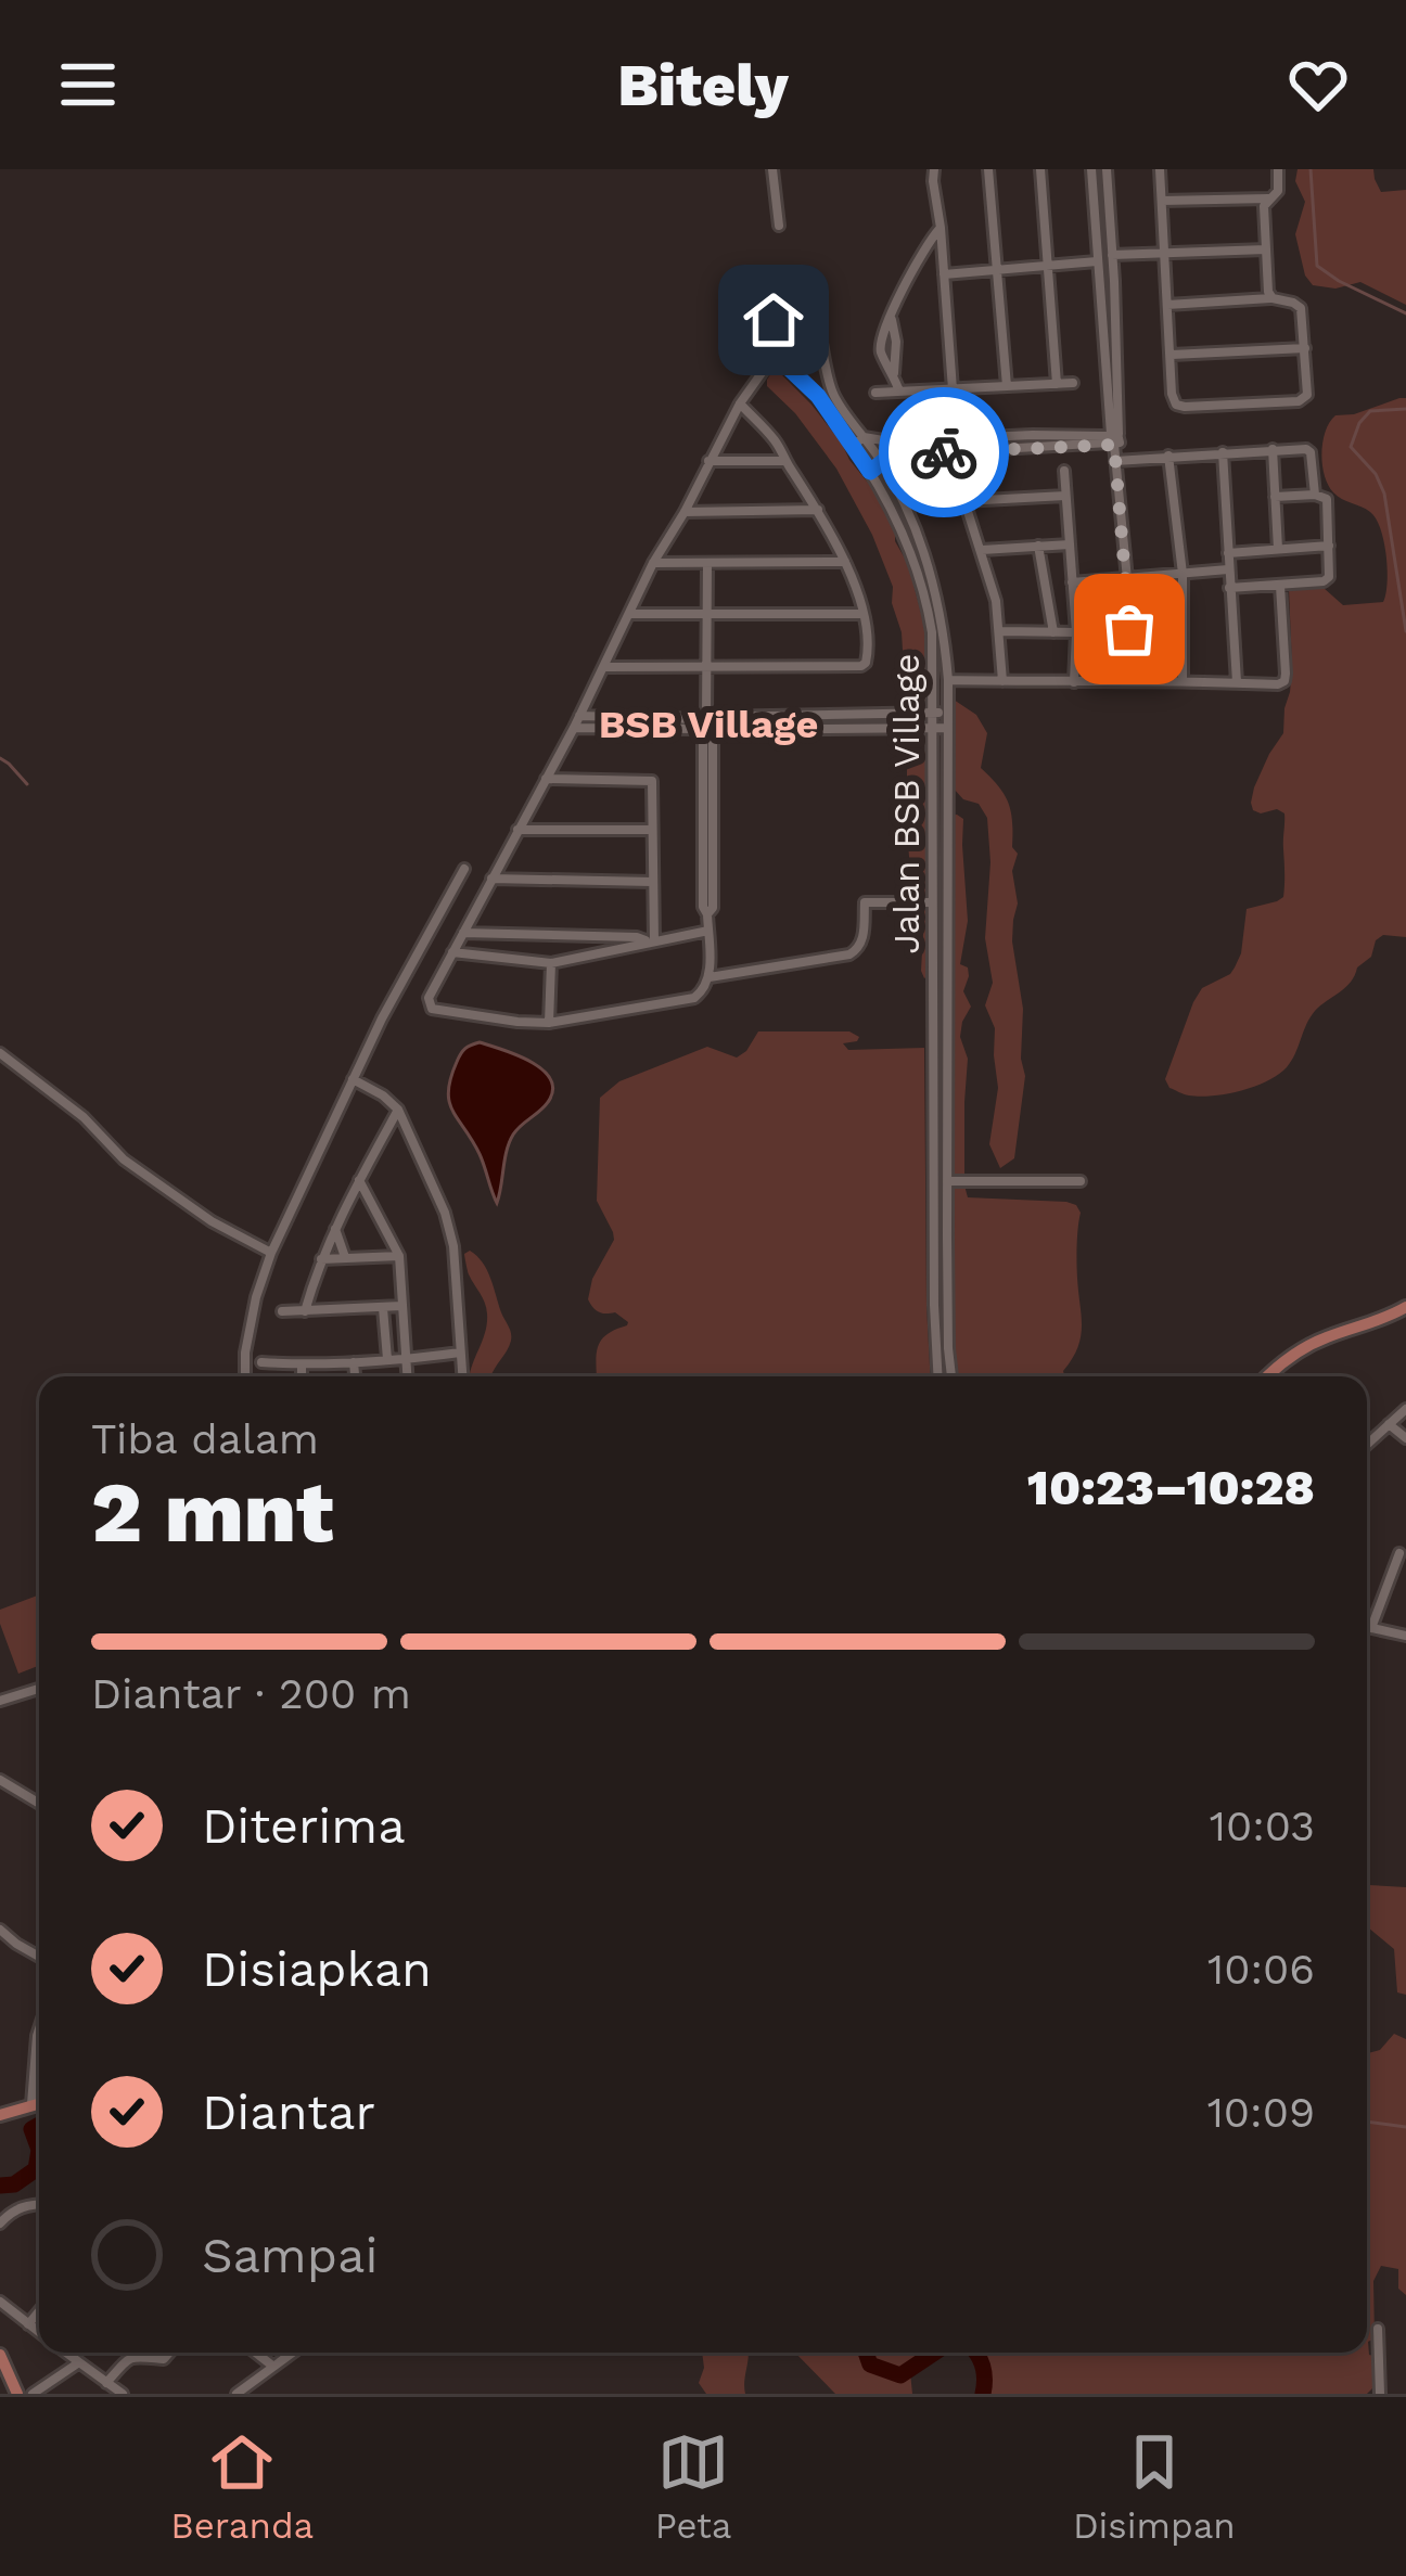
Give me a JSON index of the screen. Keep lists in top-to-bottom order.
{
  "streets": {
    "street": ["Jalan BSB Village"]
  },
  "districts": ["BSB Village"],
  "page": {
    "header": "Bitely",
    "heading": ["2 mnt", "Tiba dalam", "10:23–10:28"],
    "bar": "Diantar · 200 m",
    "list": [
      ["Diterima", "10:03"],
      ["Disiapkan", "10:06"],
      ["Diantar", "10:09"],
      "Sampai"
    ],
    "tabs": ["Beranda", "Peta", "Disimpan"]
  }
}
